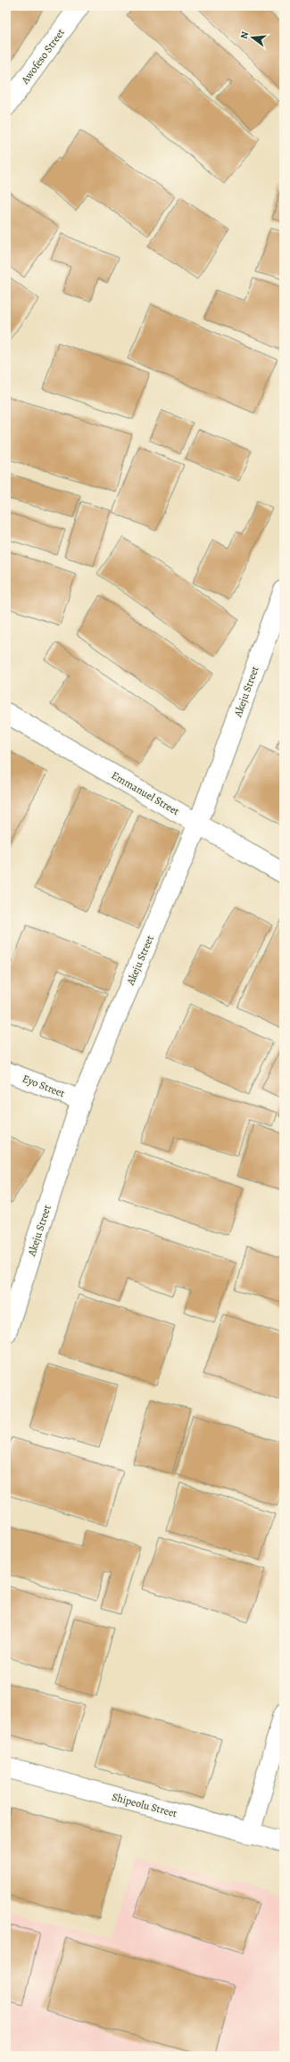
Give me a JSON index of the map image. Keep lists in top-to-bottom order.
{
  "streets": {
    "street": [
      "Awofeso Street",
      "Akeju Street",
      "Emmanuel Street",
      "Eyo Street",
      "Shipeolu Street"
    ]
  },
  "crossings": [
    ["Akeju Street", "Emmanuel Street"],
    ["Akeju Street", "Eyo Street"]
  ],
  "north": "left"
}
